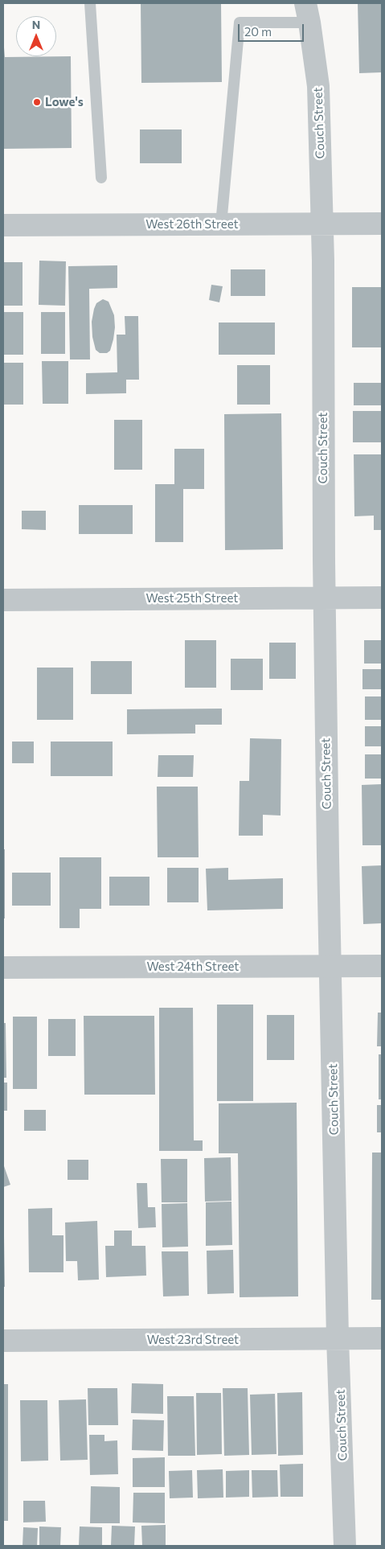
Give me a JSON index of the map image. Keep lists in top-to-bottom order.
{
  "streets": {
    "street": [
      "Couch Street",
      "West 26th Street",
      "West 25th Street",
      "West 24th Street",
      "West 23rd Street"
    ]
  },
  "crossings": [
    ["Couch Street", "West 26th Street"],
    ["Couch Street", "West 25th Street"],
    ["Couch Street", "West 24th Street"],
    ["Couch Street", "West 23rd Street"]
  ],
  "places": ["Lowe's"],
  "scale_bar": "20 m",
  "north": "top"
}
